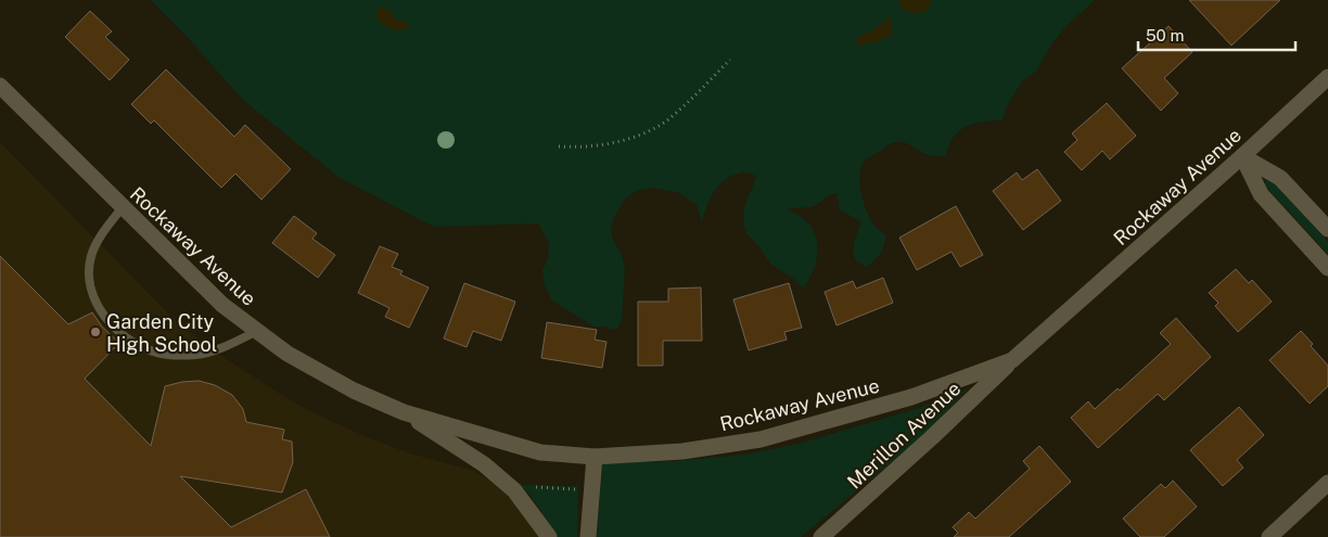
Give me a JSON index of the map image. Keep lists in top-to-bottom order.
{
  "streets": {
    "main road": ["Rockaway Avenue", "Merillon Avenue"]
  },
  "crossings": [
    ["Rockaway Avenue", "Merillon Avenue"]
  ],
  "places": ["Garden City High School"],
  "scale_bar": "50 m"
}
